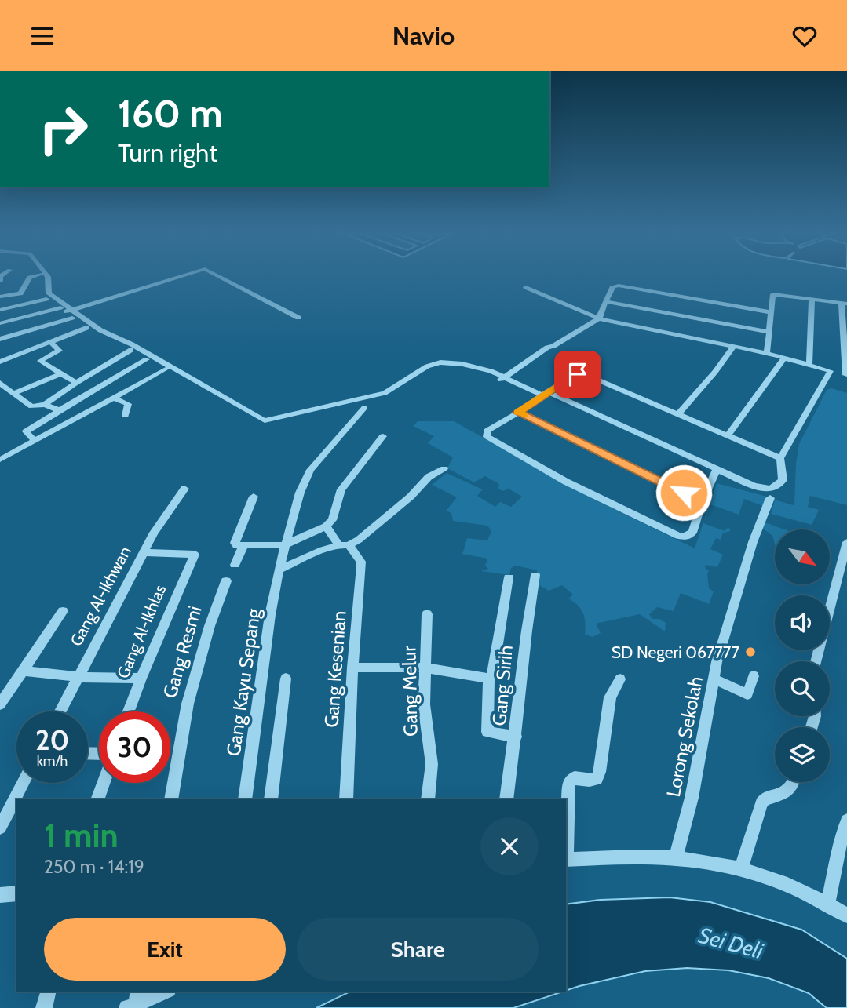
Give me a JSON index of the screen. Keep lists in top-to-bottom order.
{
  "streets": {
    "street": [
      "Gang Al-Ikhwan",
      "Gang Al-Ikhlas",
      "Gang Resmi",
      "Gang Kesenian",
      "Gang Kayu Sepang",
      "Gang Sirih",
      "Gang Melur",
      "Lorong Sekolah"
    ]
  },
  "crossings": [
    ["Gang Al-Ikhwan", "Gang Al-Ikhlas"]
  ],
  "water": ["Sei Deli"],
  "places": ["SD Negeri 067777"],
  "north": "bottom right",
  "page": {
    "header": "Navio",
    "turn": ["160 m", "Turn right"],
    "speed": "20 km/h",
    "limit": "30",
    "heading": ["1 min", "250 m · 14:19"],
    "buttons": ["Exit", "Share"]
  }
}
